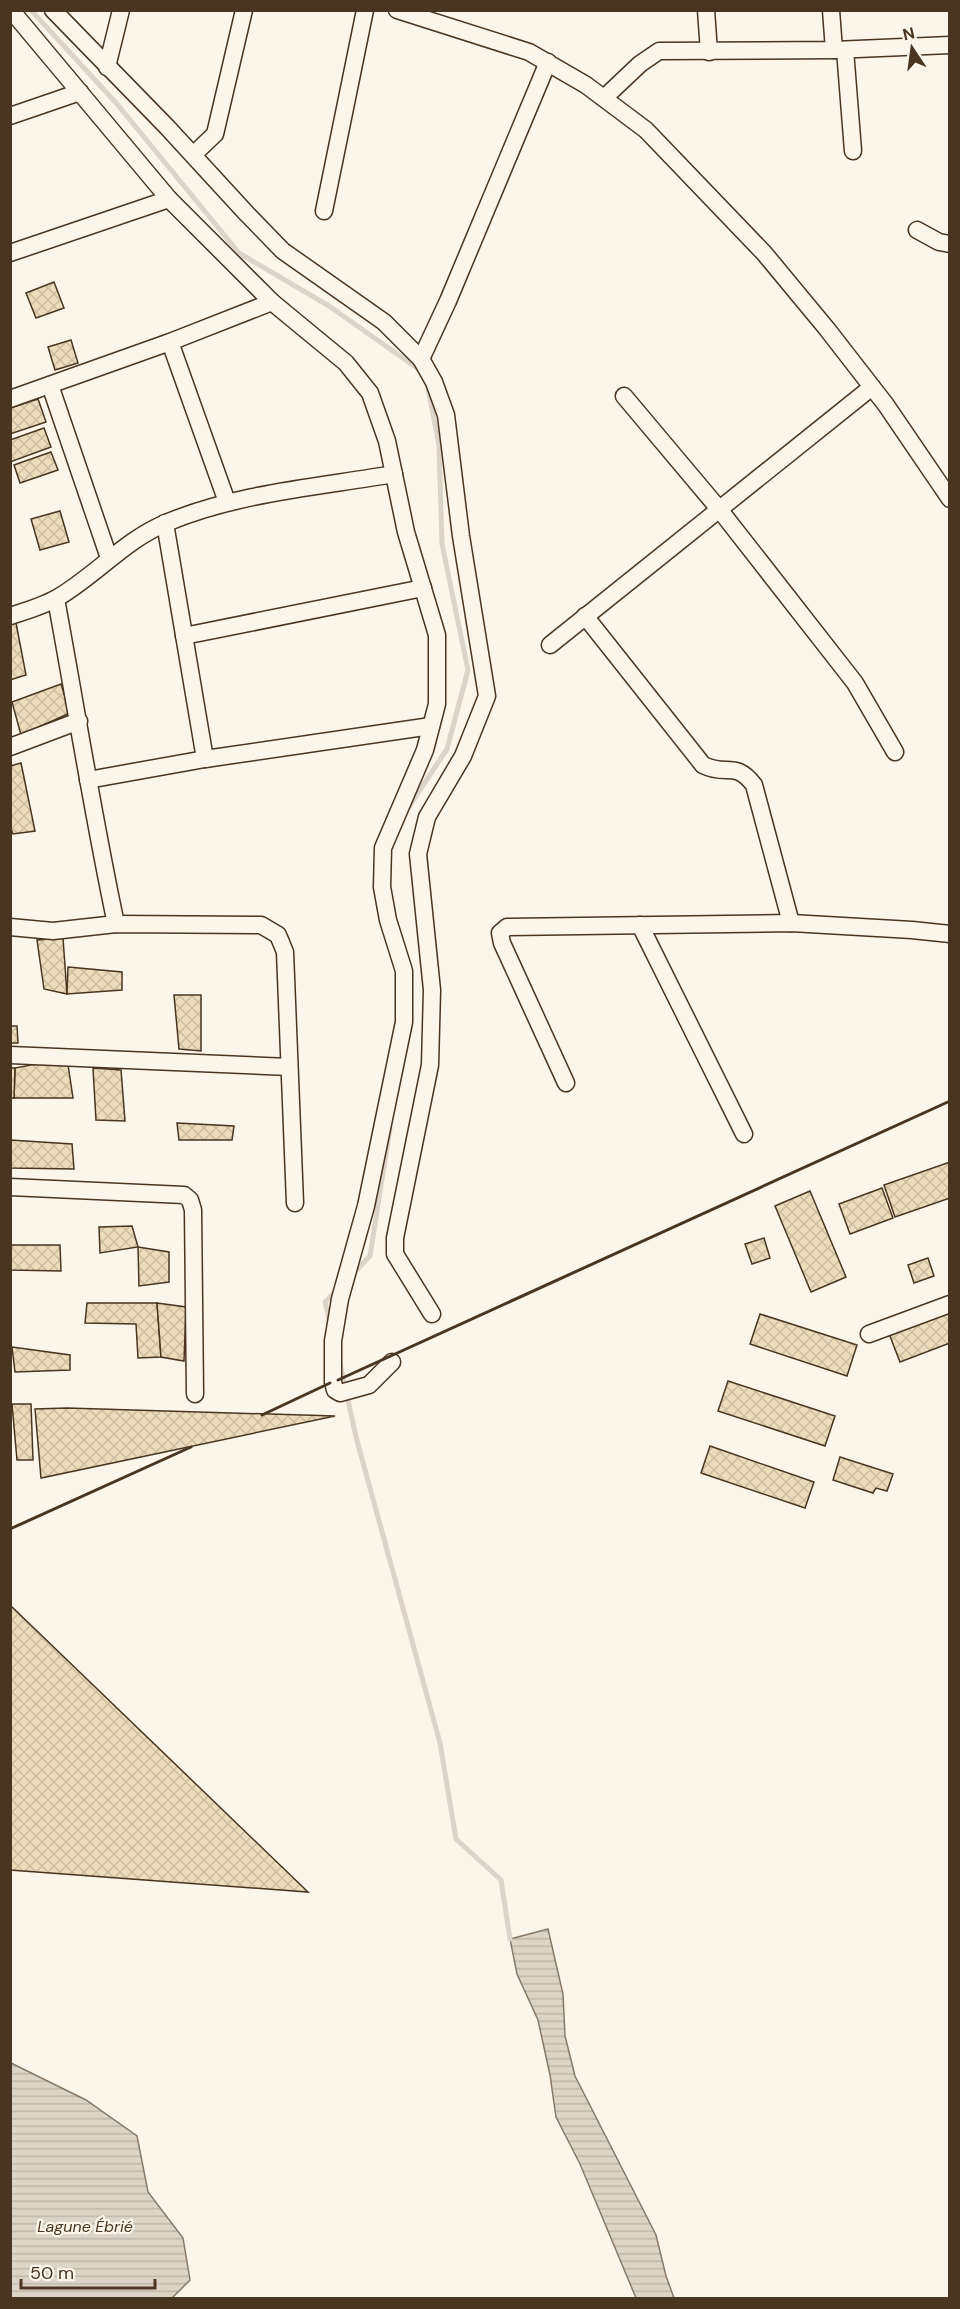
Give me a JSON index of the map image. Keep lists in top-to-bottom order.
{
  "water": ["Lagune Ébrié"],
  "scale_bar": "50 m",
  "north": "top"
}
